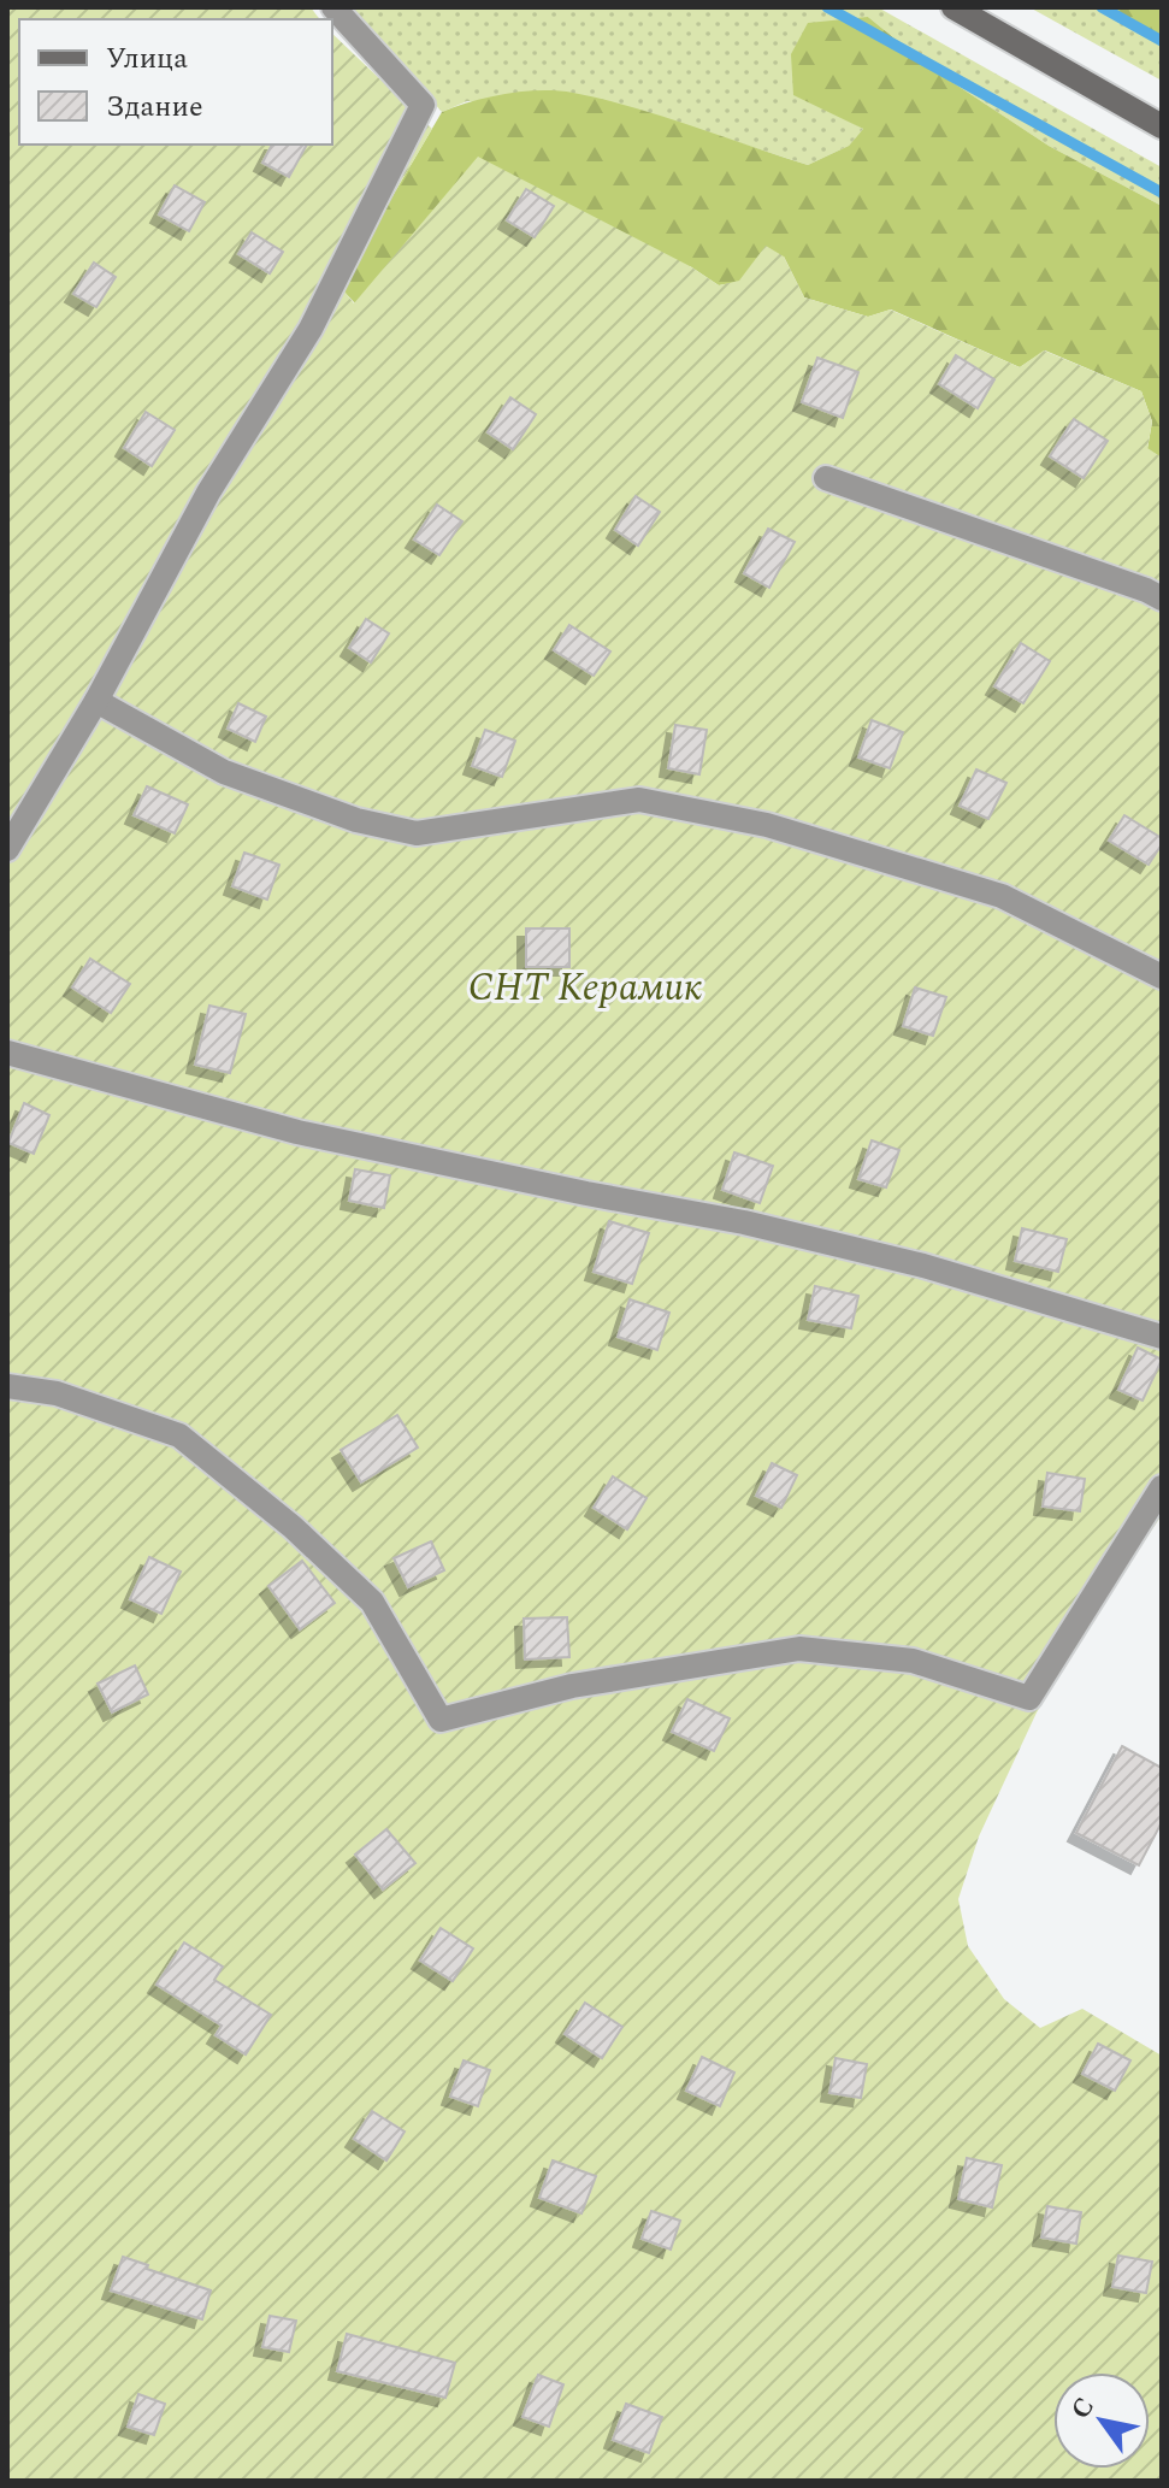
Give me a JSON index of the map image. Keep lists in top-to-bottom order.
{
  "parks": ["СНТ Керамик"],
  "legend": ["Улица", "Здание"],
  "north": "top left"
}
